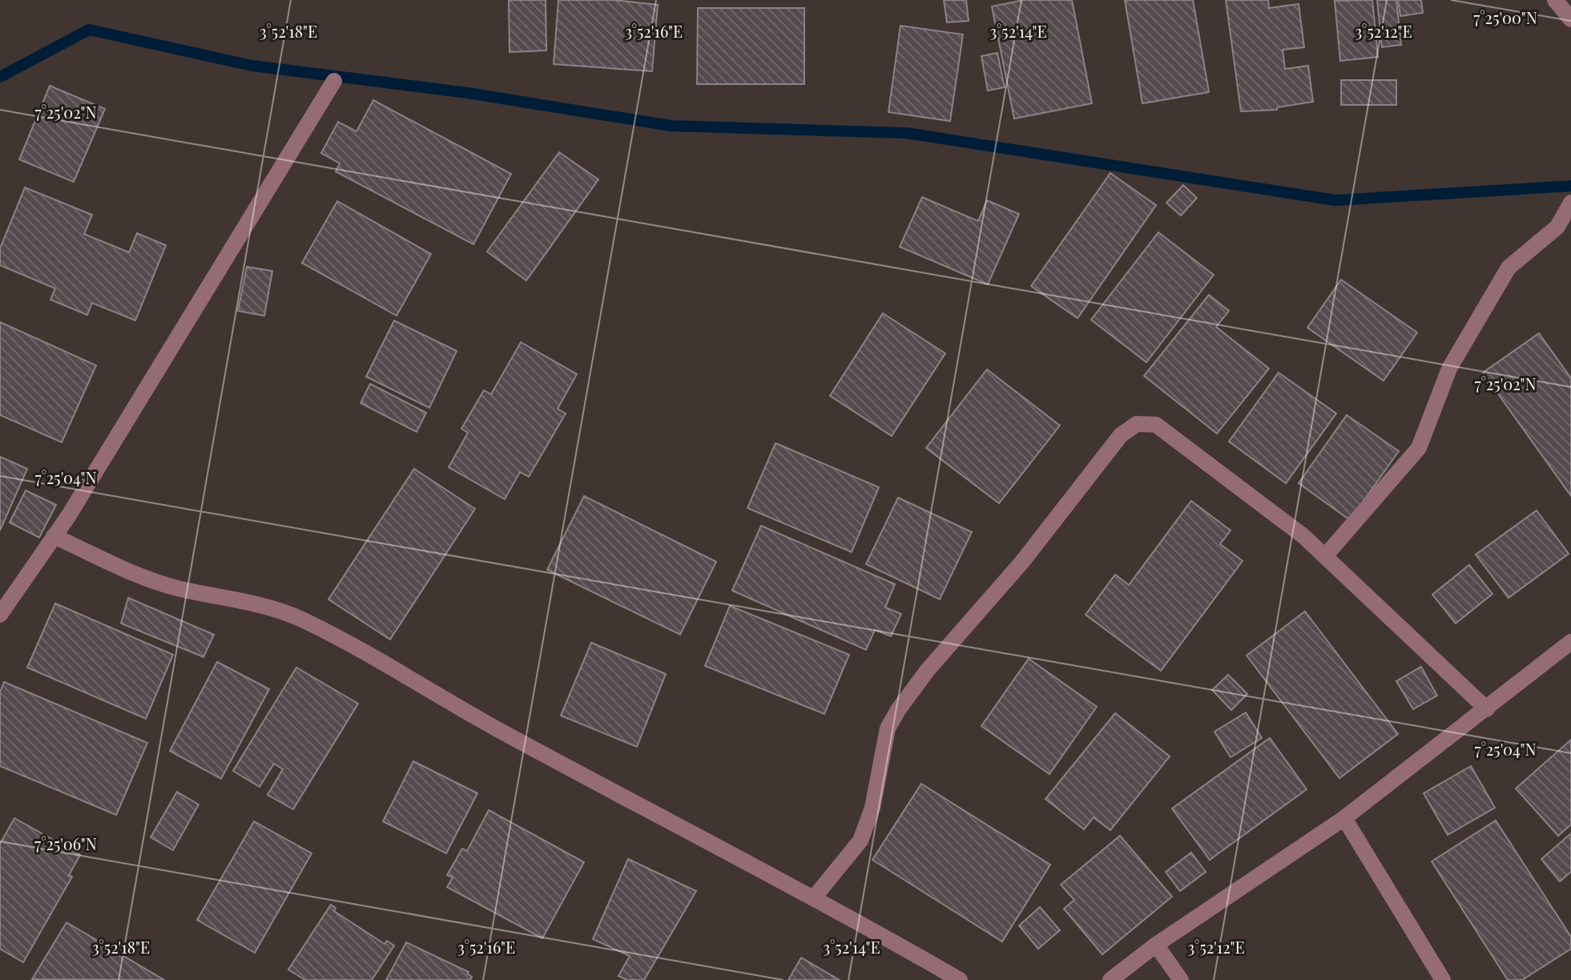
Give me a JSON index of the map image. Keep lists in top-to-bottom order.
{
  "coordinates": [
    "7°25'00\"N",
    "3°52'18\"E",
    "3°52'16\"E",
    "3°52'14\"E",
    "3°52'12\"E",
    "7°25'02\"N",
    "7°25'04\"N",
    "7°25'06\"N"
  ]
}
